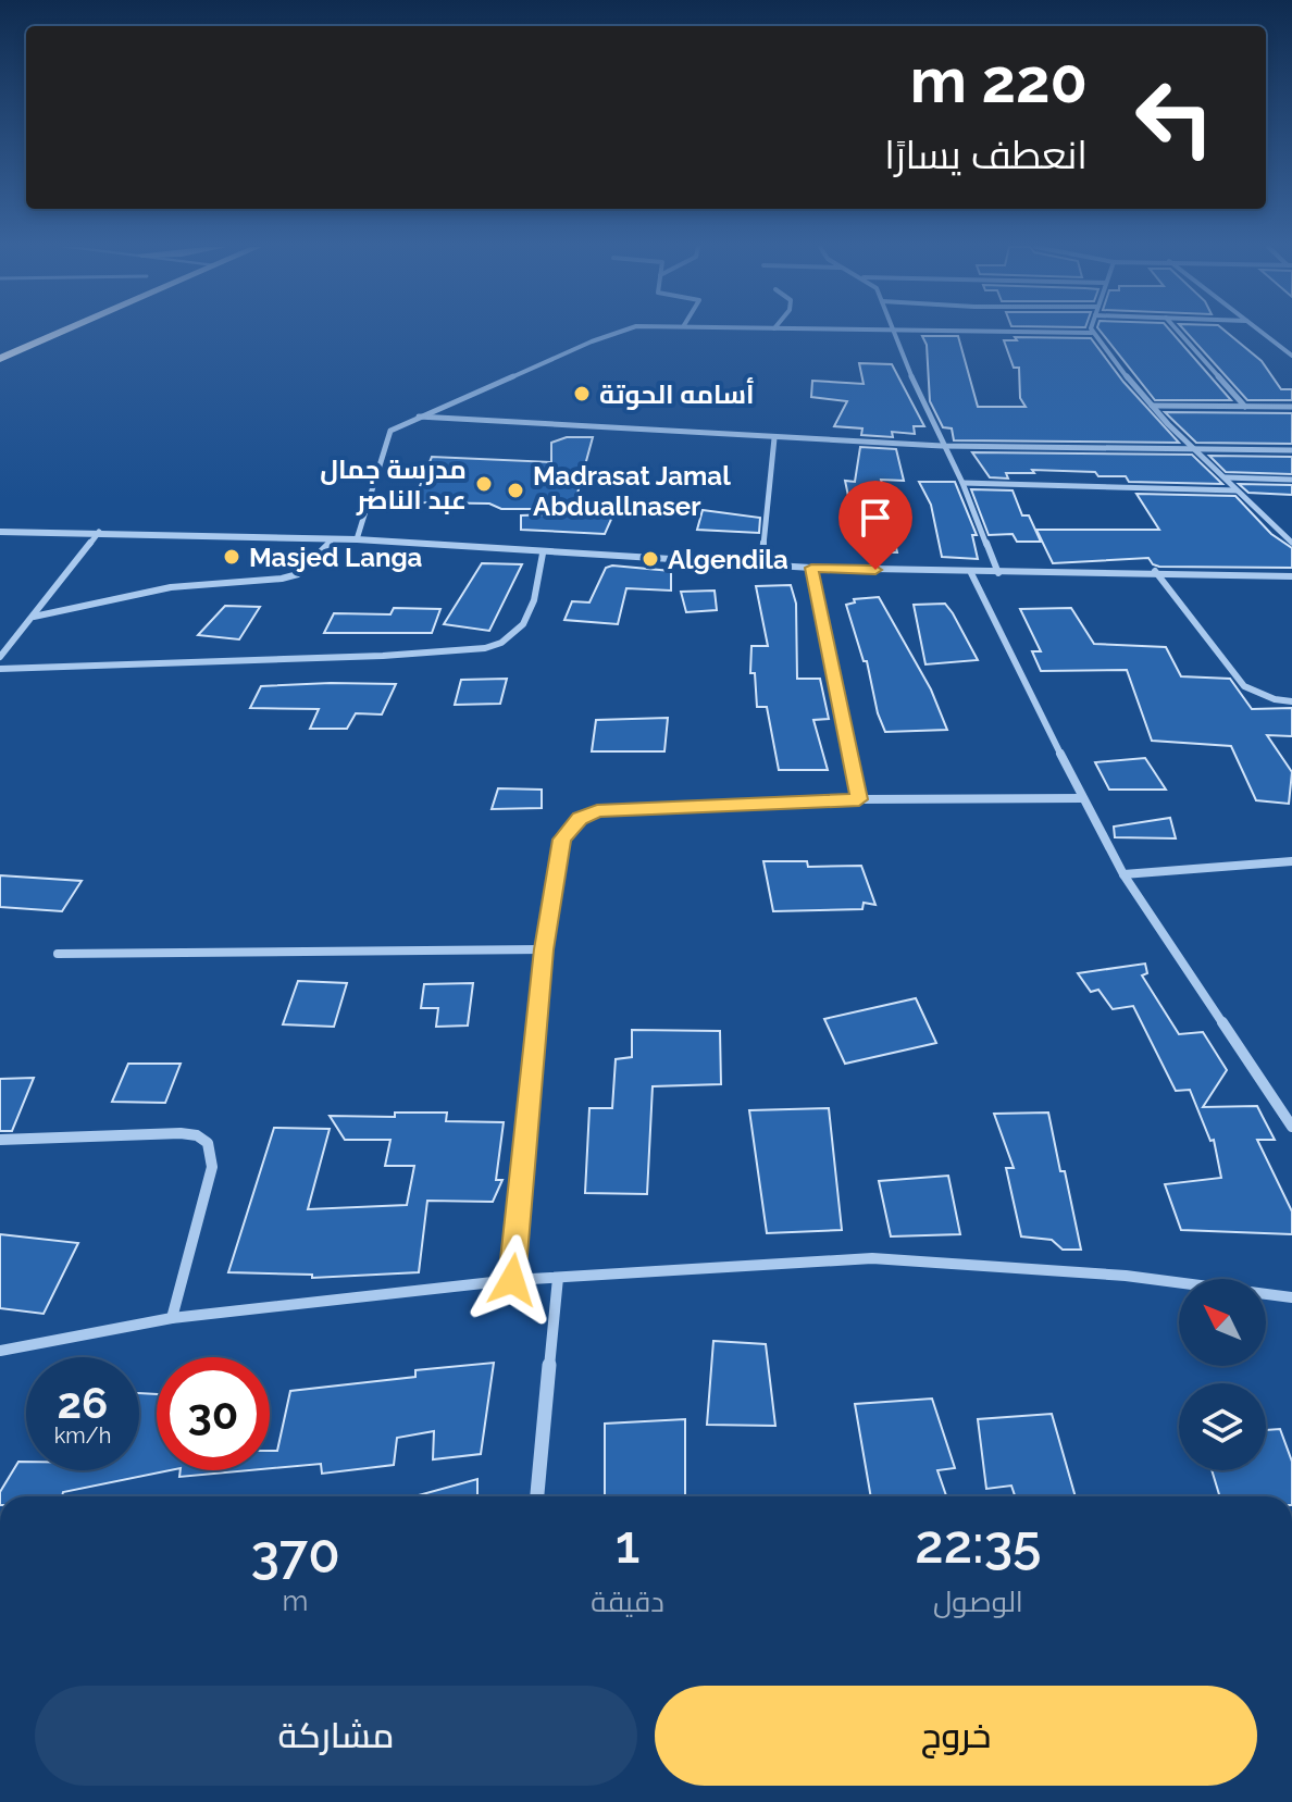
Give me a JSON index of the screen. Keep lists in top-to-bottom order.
{
  "places": [
    "أسامه الحوتة",
    "مدرسة جمال عبد الناصر",
    "Madrasat Jamal Abduallnaser",
    "Masjed Langa",
    "Algendila"
  ],
  "north": "top left",
  "page": {
    "turn": ["220 m", "انعطف يسارًا"],
    "speed": "26 km/h",
    "limit": "30",
    "eta": [
      "22:35",
      "الوصول",
      "1",
      "دقيقة",
      "370",
      "m"
    ],
    "buttons": ["خروج", "مشاركة"]
  }
}
